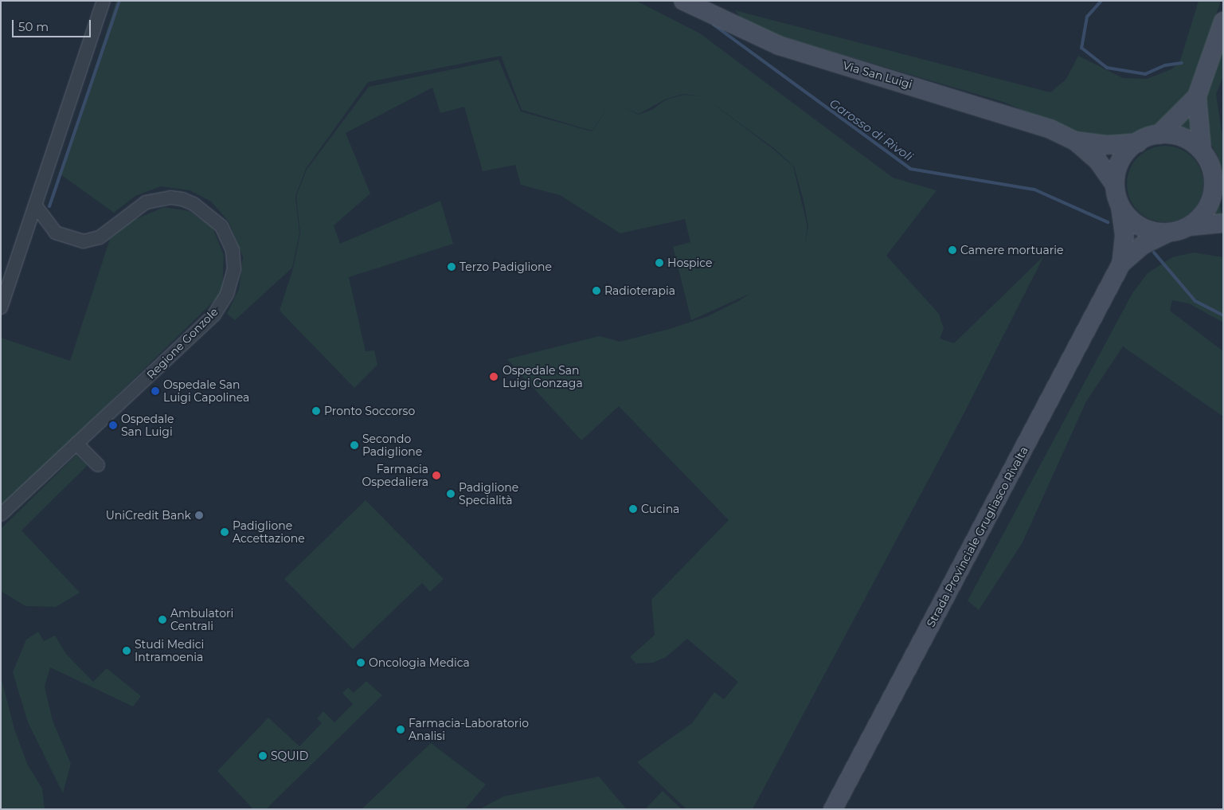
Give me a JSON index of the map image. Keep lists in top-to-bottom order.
{
  "streets": {
    "street": ["Via San Luigi", "Regione Gonzole", "Strada Provinciale Grugliasco Rivalta"]
  },
  "crossings": [
    ["Via San Luigi", "Strada Provinciale Grugliasco Rivalta"]
  ],
  "water": ["Garosso di Rivoli"],
  "places": [
    "Camere mortuarie",
    "Hospice",
    "Terzo Padiglione",
    "Radioterapia",
    "Ospedale San Luigi Gonzaga",
    "Ospedale San Luigi Capolinea",
    "Pronto Soccorso",
    "Ospedale San Luigi",
    "Secondo Padiglione",
    "Farmacia Ospedaliera",
    "Padiglione Specialità",
    "Cucina",
    "UniCredit Bank",
    "Padiglione Accettazione",
    "Ambulatori Centrali",
    "Studi Medici Intramoenia",
    "Oncologia Medica",
    "Farmacia-Laboratorio Analisi",
    "SQUID"
  ],
  "scale_bar": "50 m"
}
